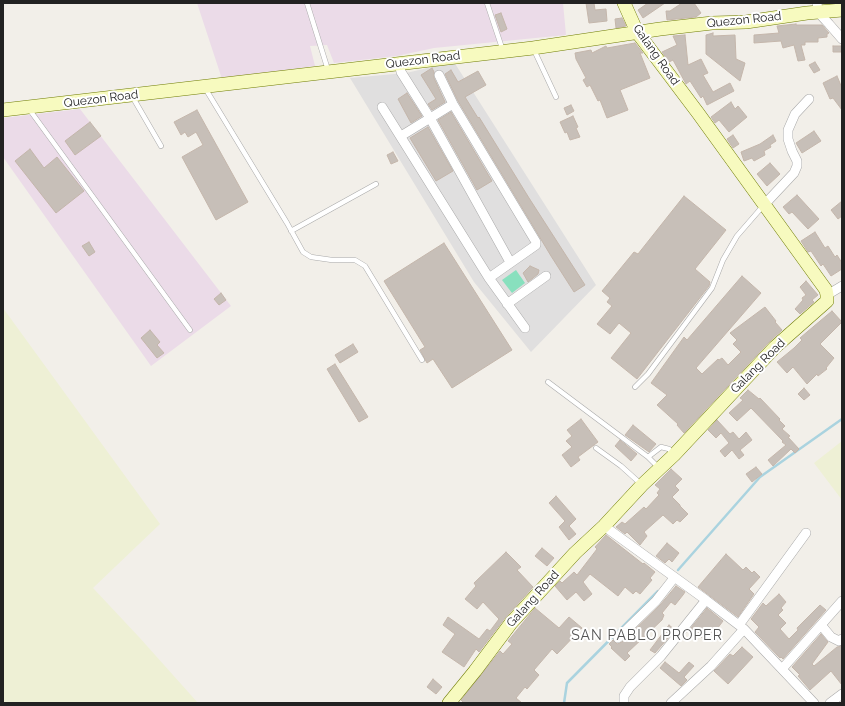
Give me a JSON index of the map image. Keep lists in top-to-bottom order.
{
  "streets": {
    "street": ["Quezon Road", "Galang Road"]
  },
  "crossings": [
    ["Quezon Road", "Galang Road"]
  ],
  "districts": ["SAN PABLO PROPER"]
}
